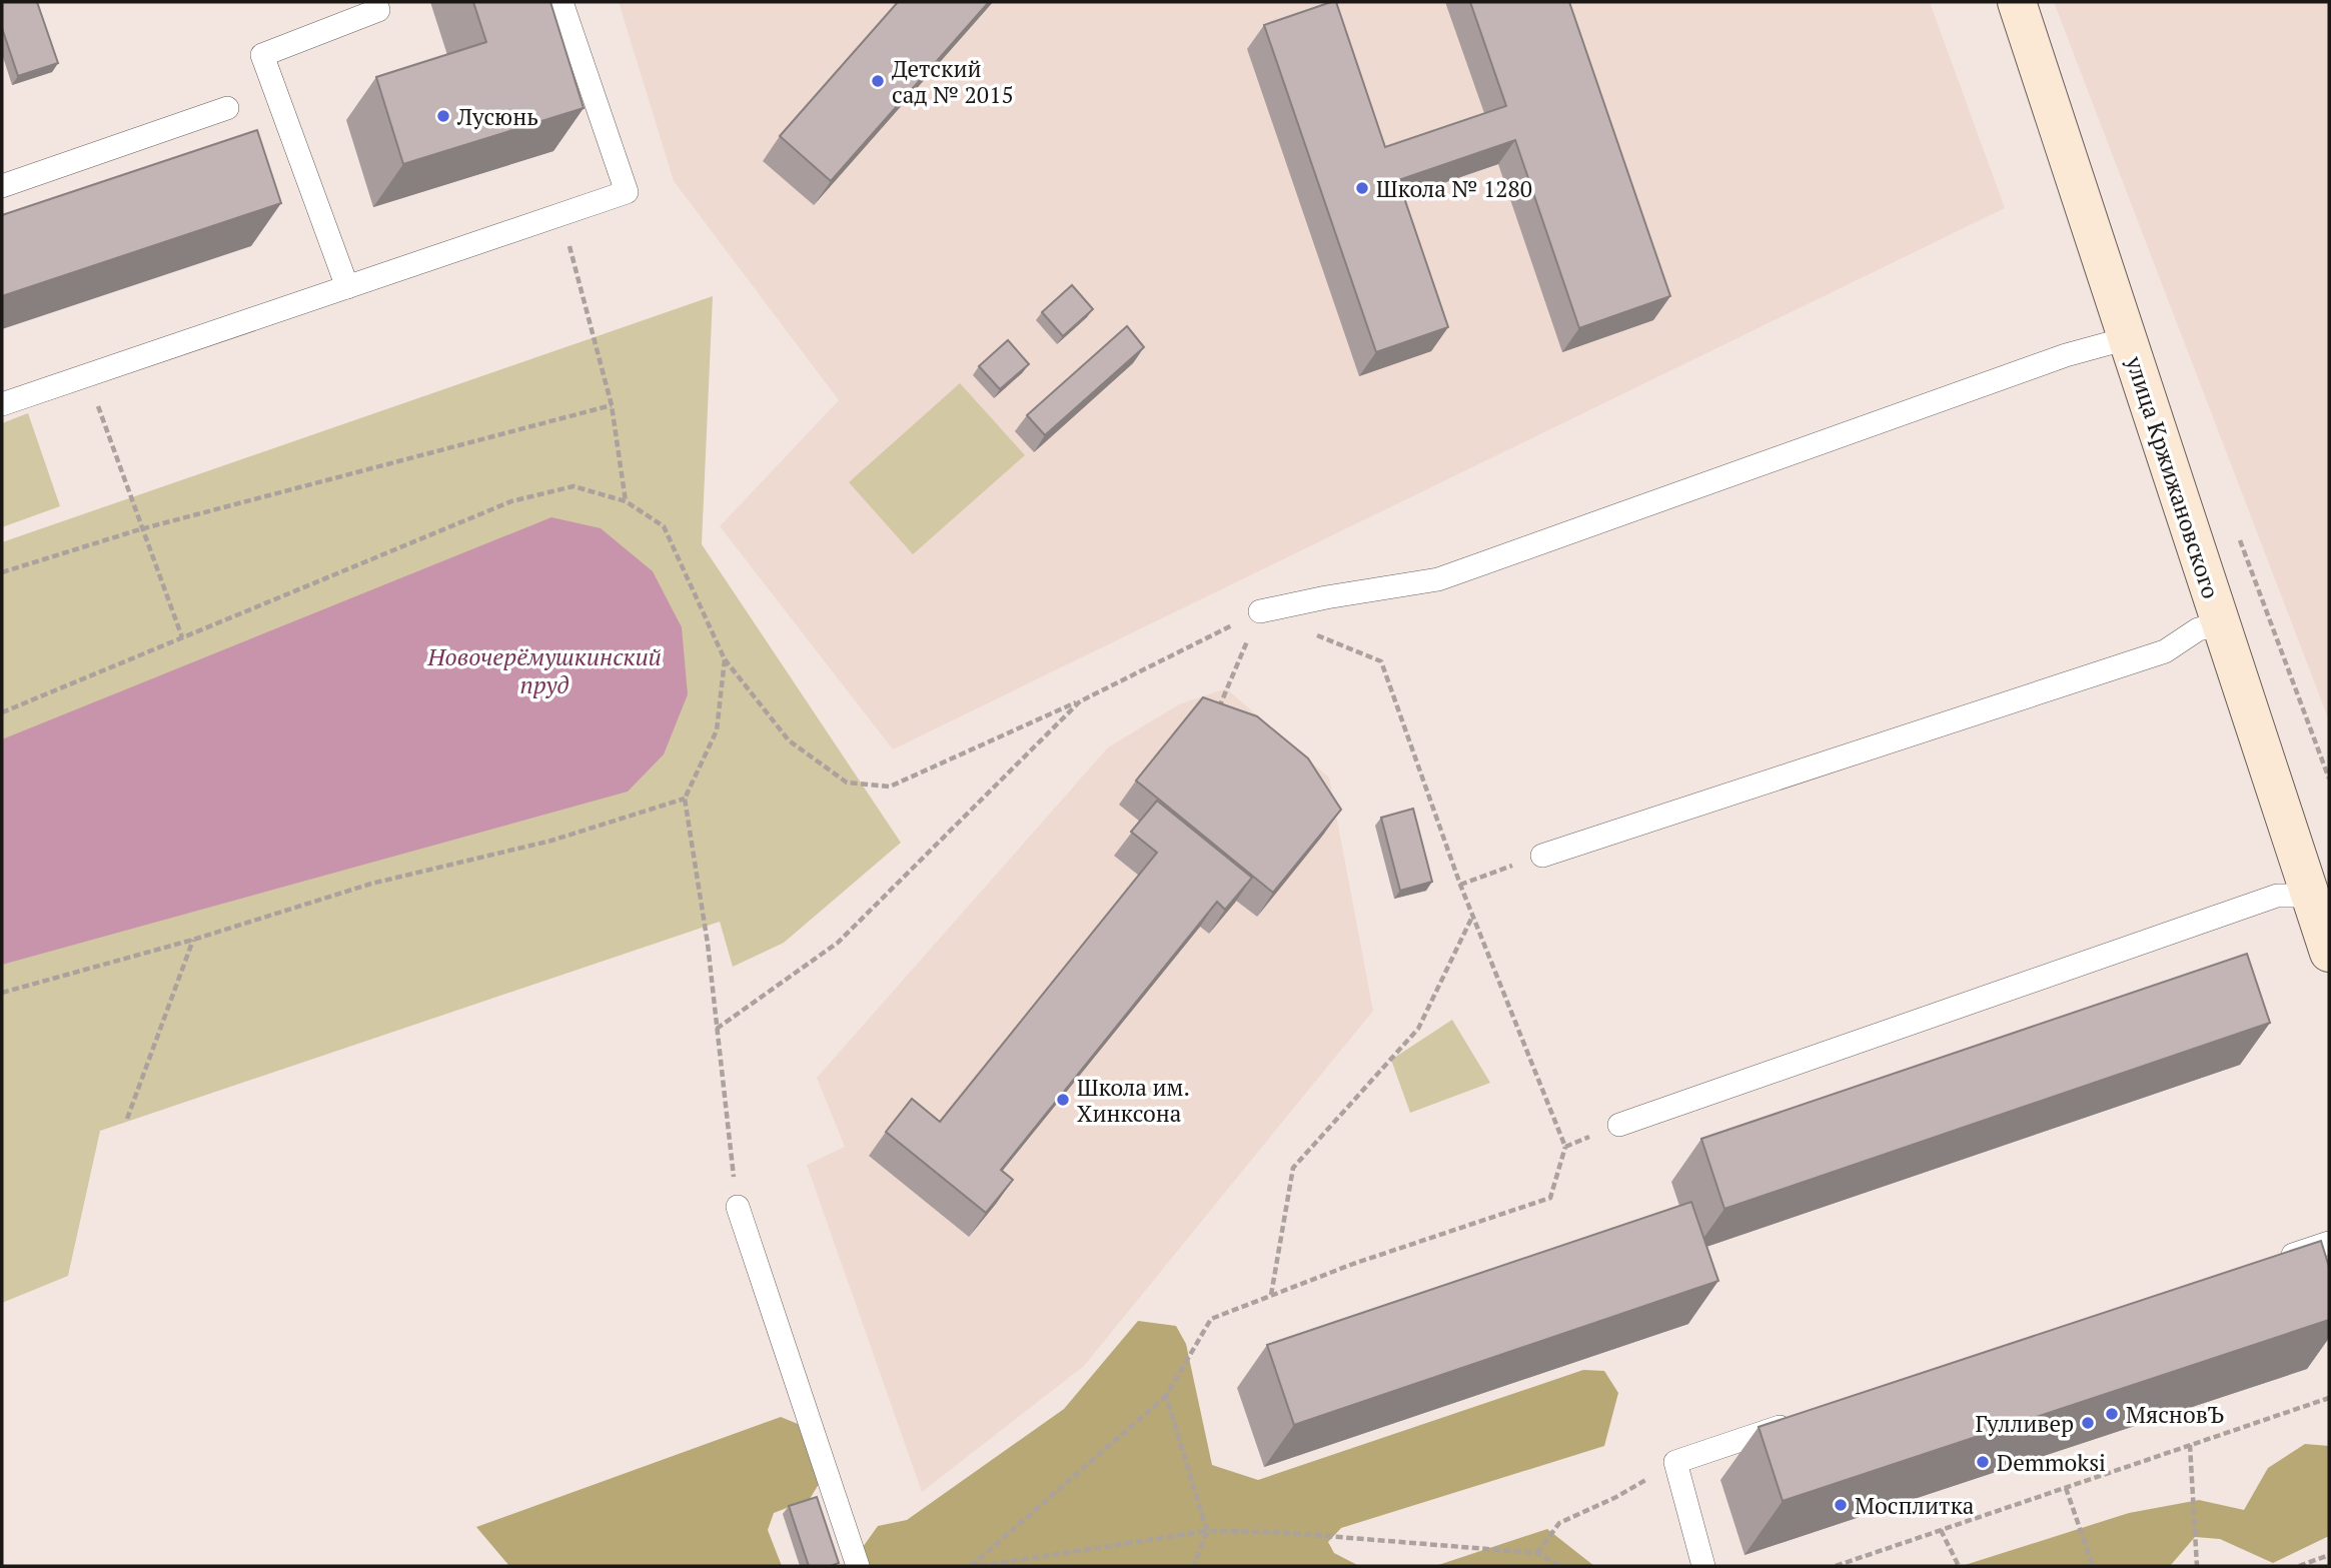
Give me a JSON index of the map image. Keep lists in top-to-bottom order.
{
  "streets": {
    "street": ["улица Кржижановского"]
  },
  "water": ["Новочерёмушкинский пруд"],
  "places": [
    "Детский сад № 2015",
    "Лусюнь",
    "Школа № 1280",
    "Школа им. Хинксона",
    "МясновЪ",
    "Гулливер",
    "Demmoksi",
    "Мосплитка"
  ]
}
